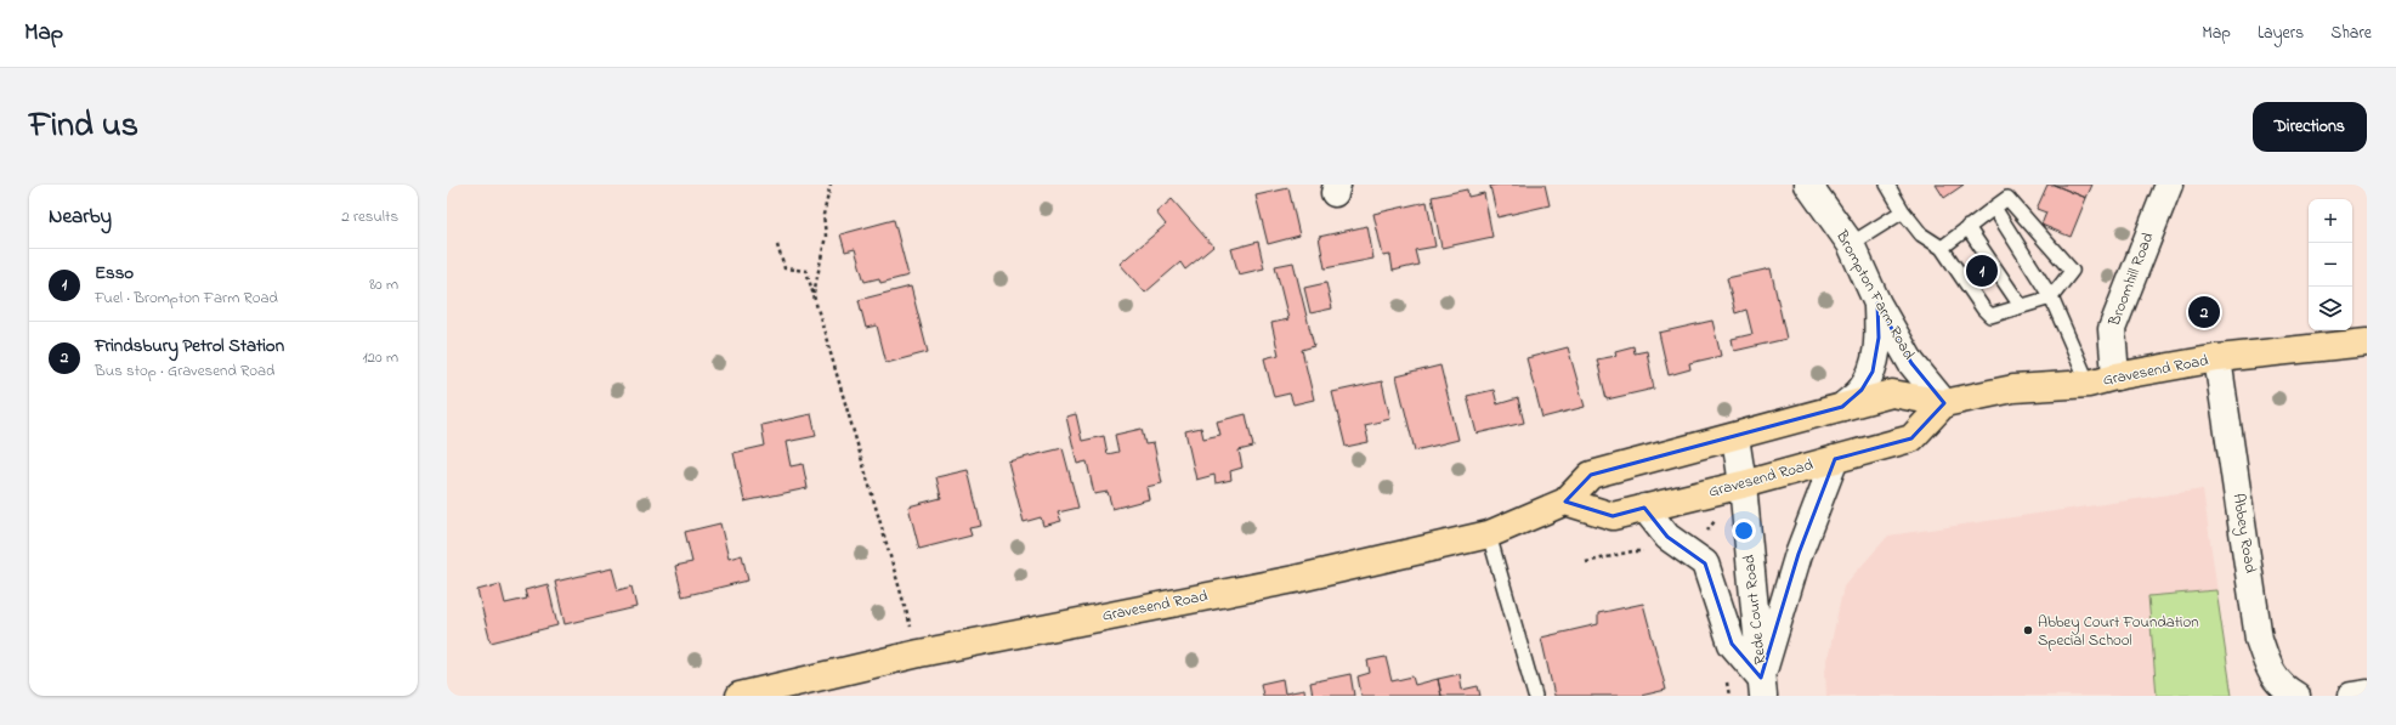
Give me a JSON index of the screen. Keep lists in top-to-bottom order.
{
  "streets": {
    "main road": [
      "Broomhill Road",
      "Brompton Farm Road",
      "Gravesend Road",
      "Abbey Road",
      "Rede Court Road"
    ]
  },
  "crossings": [
    ["Broomhill Road", "Gravesend Road"],
    ["Brompton Farm Road", "Gravesend Road"],
    ["Gravesend Road", "Abbey Road"],
    ["Gravesend Road", "Rede Court Road"]
  ],
  "places": ["Abbey Court Foundation Special School"],
  "page": {
    "header": "Map",
    "nav": ["Map", "Layers", "Share"],
    "title": "Find us",
    "buttons": "Directions",
    "heading": ["Nearby", "2 results"],
    "map_buttons": ["+", "−"],
    "list": [
      {
        "mark": "1",
        "name": "Esso",
        "note": "Fuel · Brompton Farm Road",
        "value": "80 m"
      },
      {
        "mark": "2",
        "name": "Frindsbury Petrol Station",
        "note": "Bus stop · Gravesend Road",
        "value": "120 m"
      }
    ],
    "pins": ["1", "2"]
  }
}
